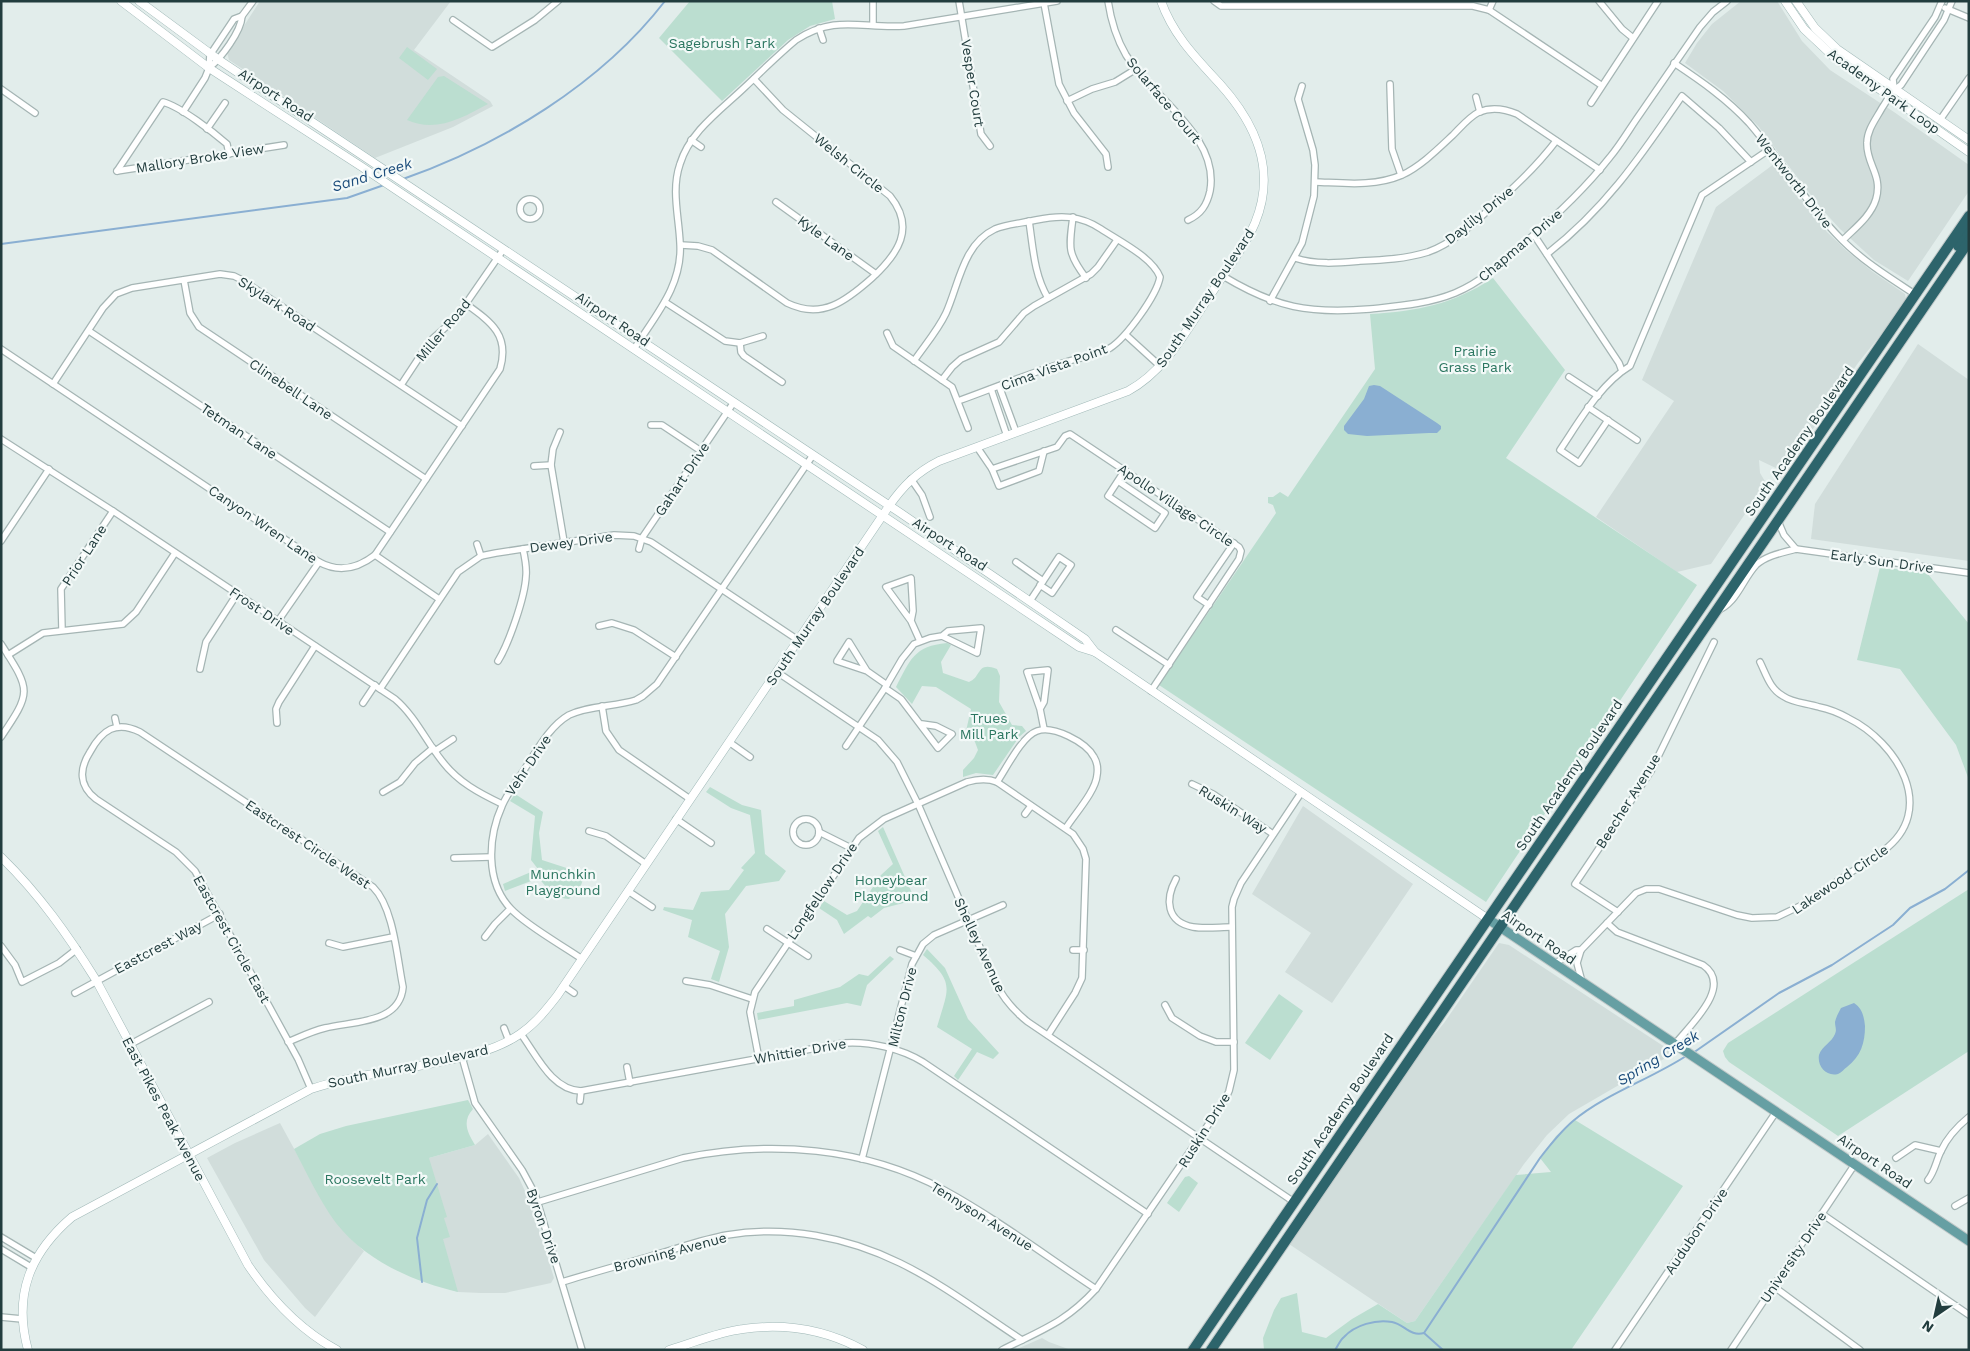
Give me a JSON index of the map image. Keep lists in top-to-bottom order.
{
  "streets": {
    "highway": ["South Academy Boulevard"],
    "main road": [
      "Academy Park Loop",
      "Airport Road",
      "South Murray Boulevard",
      "East Pikes Peak Avenue"
    ],
    "street": [
      "Vesper Court",
      "Solarface Court",
      "Mallory Broke View",
      "Welsh Circle",
      "Wentworth Drive",
      "Daylily Drive",
      "Kyle Lane",
      "Chapman Drive",
      "Skylark Road",
      "Miller Road",
      "Cima Vista Point",
      "Clinebell Lane",
      "Tetman Lane",
      "Gahart Drive",
      "Apollo Village Circle",
      "Canyon Wren Lane",
      "Dewey Drive",
      "Prior Lane",
      "Early Sun Drive",
      "Frost Drive",
      "Vehr Drive",
      "Beecher Avenue",
      "Ruskin Way",
      "Eastcrest Circle West",
      "Lakewood Circle",
      "Longfellow Drive",
      "Eastcrest Circle East",
      "Shelley Avenue",
      "Eastcrest Way",
      "Milton Drive",
      "Whittier Drive",
      "Ruskin Drive",
      "Tennyson Avenue",
      "Byron Drive",
      "Audubon Drive",
      "Browning Avenue",
      "University Drive"
    ]
  },
  "crossings": [
    ["Airport Road", "South Murray Boulevard"],
    ["Airport Road", "Miller Road"],
    ["Airport Road", "South Academy Boulevard"],
    ["Airport Road", "Gahart Drive"],
    ["Airport Road", "Apollo Village Circle"],
    ["Airport Road", "Vehr Drive"],
    ["Airport Road", "Lakewood Circle"],
    ["Airport Road", "Ruskin Drive"],
    ["Airport Road", "Audubon Drive"],
    ["Airport Road", "University Drive"],
    ["Welsh Circle", "Kyle Lane"],
    ["Wentworth Drive", "Chapman Drive"],
    ["Wentworth Drive", "South Academy Boulevard"],
    ["Chapman Drive", "South Murray Boulevard"],
    ["South Murray Boulevard", "Dewey Drive"],
    ["South Murray Boulevard", "Vehr Drive"],
    ["South Murray Boulevard", "Eastcrest Circle East"],
    ["South Murray Boulevard", "Shelley Avenue"],
    ["South Murray Boulevard", "East Pikes Peak Avenue"],
    ["South Murray Boulevard", "Byron Drive"],
    ["Skylark Road", "Miller Road"],
    ["Skylark Road", "Clinebell Lane"],
    ["Skylark Road", "Tetman Lane"],
    ["Skylark Road", "Canyon Wren Lane"],
    ["Miller Road", "Canyon Wren Lane"],
    ["Clinebell Lane", "Canyon Wren Lane"],
    ["Tetman Lane", "Canyon Wren Lane"],
    ["South Academy Boulevard", "Early Sun Drive"],
    ["South Academy Boulevard", "Shelley Avenue"],
    ["Gahart Drive", "Dewey Drive"],
    ["Dewey Drive", "Frost Drive"],
    ["Dewey Drive", "Vehr Drive"],
    ["Prior Lane", "Frost Drive"],
    ["Frost Drive", "Vehr Drive"],
    ["Beecher Avenue", "Lakewood Circle"],
    ["Ruskin Way", "Ruskin Drive"],
    ["Eastcrest Circle West", "Eastcrest Circle East"],
    ["Longfellow Drive", "Shelley Avenue"],
    ["Longfellow Drive", "Whittier Drive"],
    ["Eastcrest Circle East", "Eastcrest Way"],
    ["Shelley Avenue", "Milton Drive"],
    ["Shelley Avenue", "Ruskin Drive"],
    ["Eastcrest Way", "East Pikes Peak Avenue"],
    ["Milton Drive", "Whittier Drive"],
    ["Milton Drive", "Tennyson Avenue"],
    ["Whittier Drive", "Ruskin Drive"],
    ["Ruskin Drive", "Tennyson Avenue"],
    ["Ruskin Drive", "Browning Avenue"],
    ["Tennyson Avenue", "Byron Drive"],
    ["Byron Drive", "Browning Avenue"]
  ],
  "water": ["Sand Creek", "Spring Creek"],
  "parks": [
    "Sagebrush Park",
    "Prairie Grass Park",
    "Trues Mill Park",
    "Munchkin Playground",
    "Honeybear Playground",
    "Roosevelt Park"
  ],
  "north": "bottom left"
}
